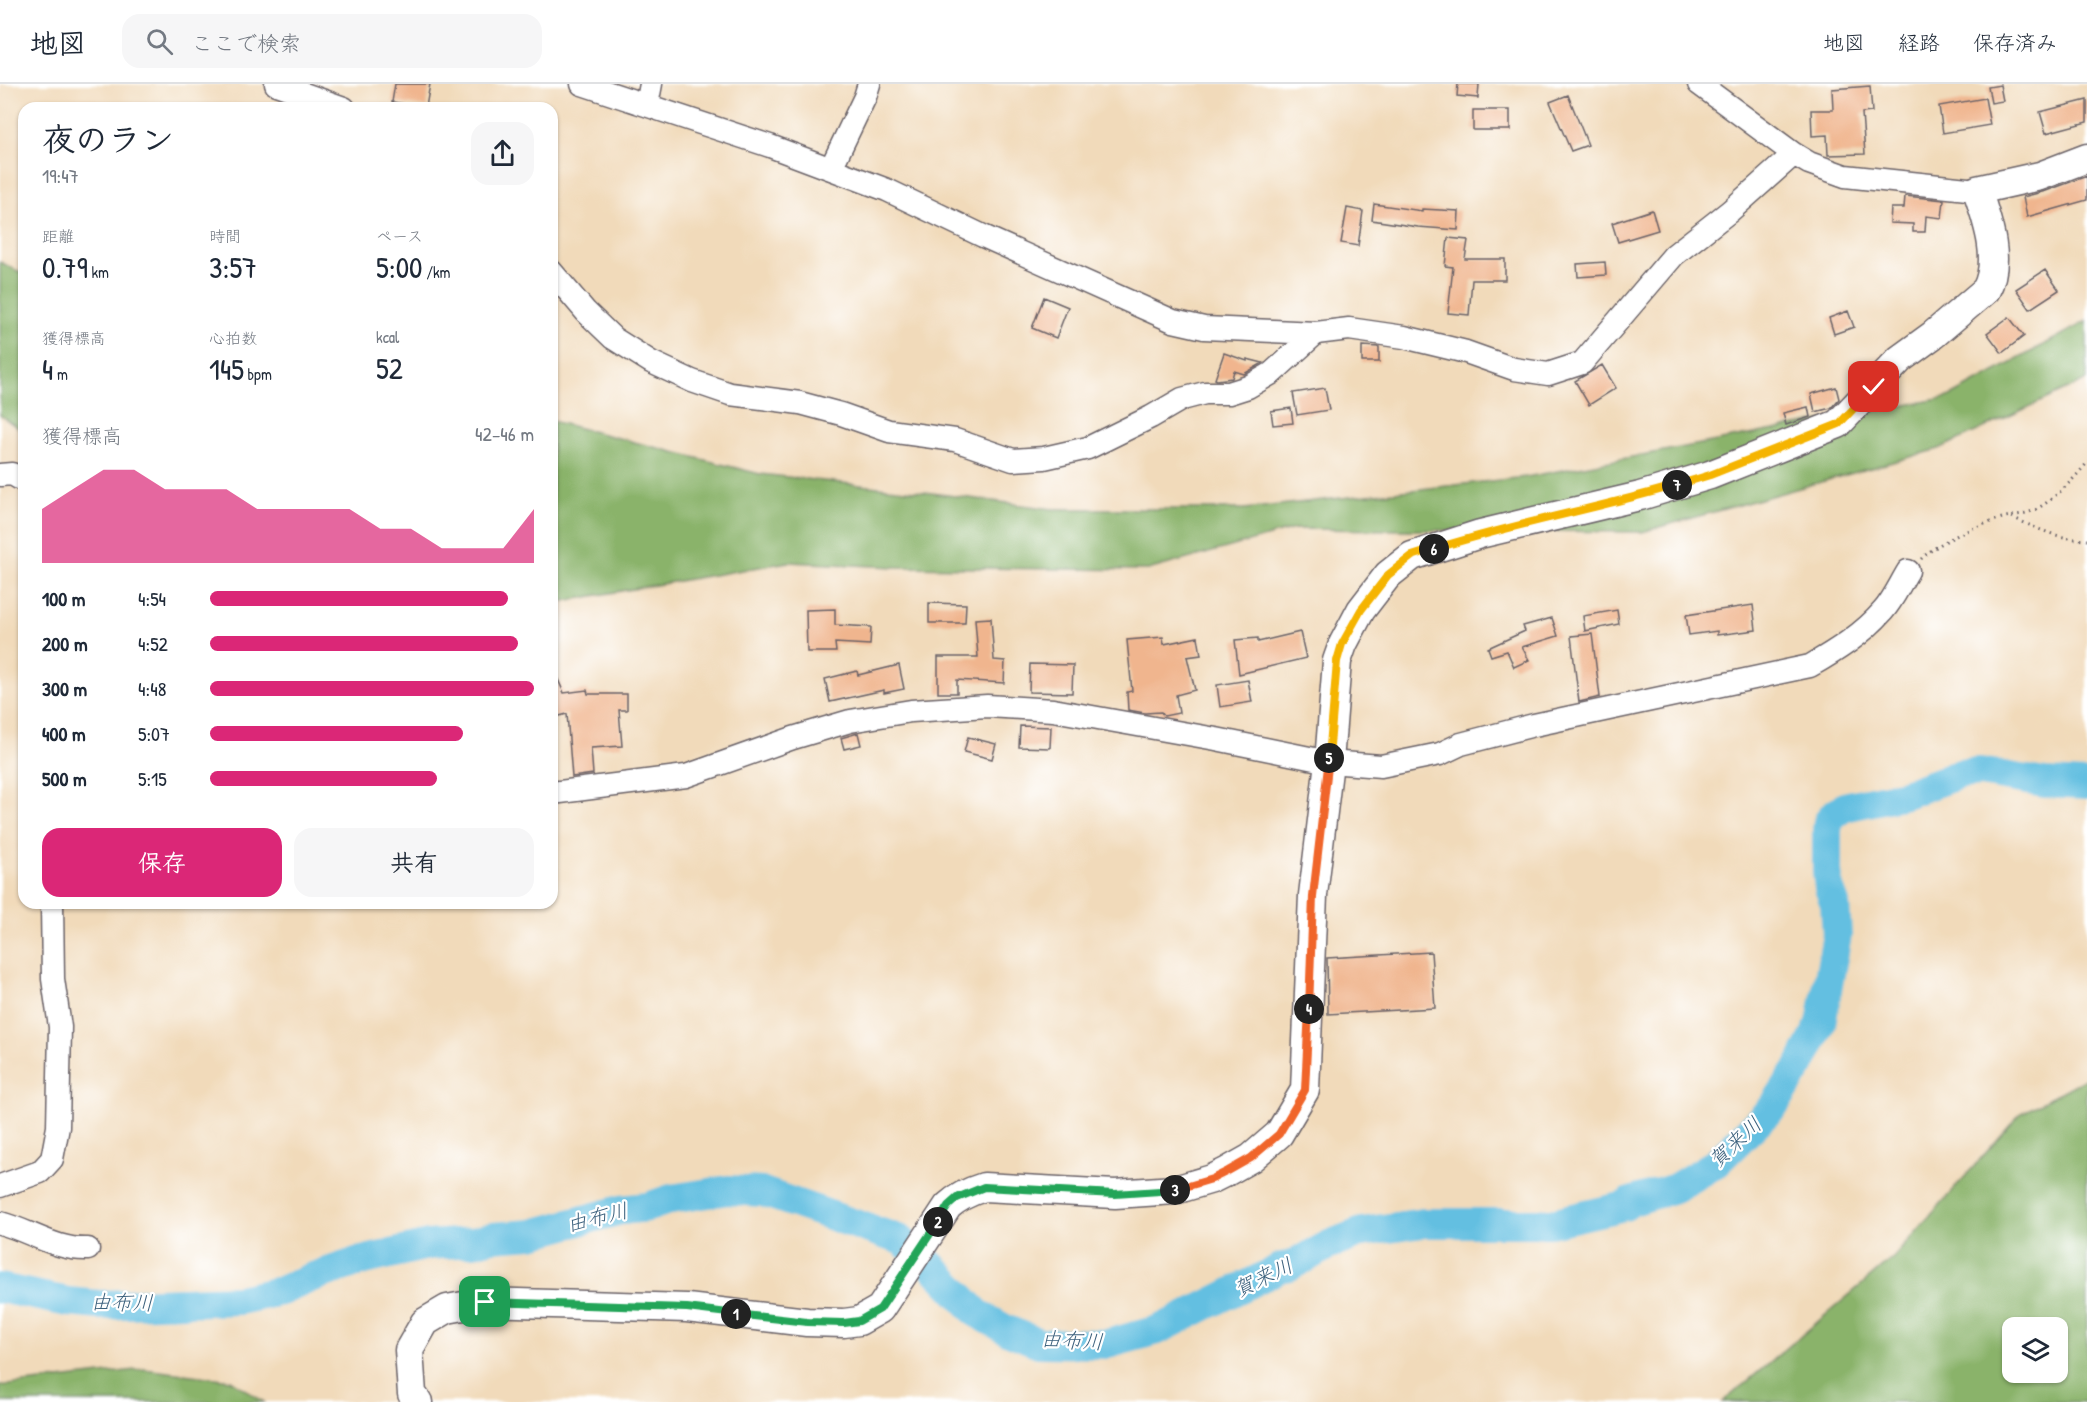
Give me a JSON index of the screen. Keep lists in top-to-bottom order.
{
  "water": ["賀来川", "由布川"],
  "page": {
    "header": "地図",
    "search": "ここで検索",
    "nav": ["地図", "経路", "保存済み"],
    "heading": ["夜のラン", "19:47"],
    "stats": [
      ["距離", "0.79 km"],
      ["時間", "3:57"],
      ["ペース", "5:00 /km"],
      ["獲得標高", "4 m"],
      ["心拍数", "145 bpm"],
      ["kcal", "52"]
    ],
    "chart": ["獲得標高", "42–46 m"],
    "pins": [
      "7",
      "6",
      "5",
      "4",
      "3",
      "2",
      "1"
    ],
    "list": [
      {
        "name": "100 m",
        "note": "4:54"
      },
      {
        "name": "200 m",
        "note": "4:52"
      },
      {
        "name": "300 m",
        "note": "4:48"
      },
      {
        "name": "400 m",
        "note": "5:07"
      },
      {
        "name": "500 m",
        "note": "5:15"
      }
    ],
    "buttons": ["保存", "共有"]
  }
}
